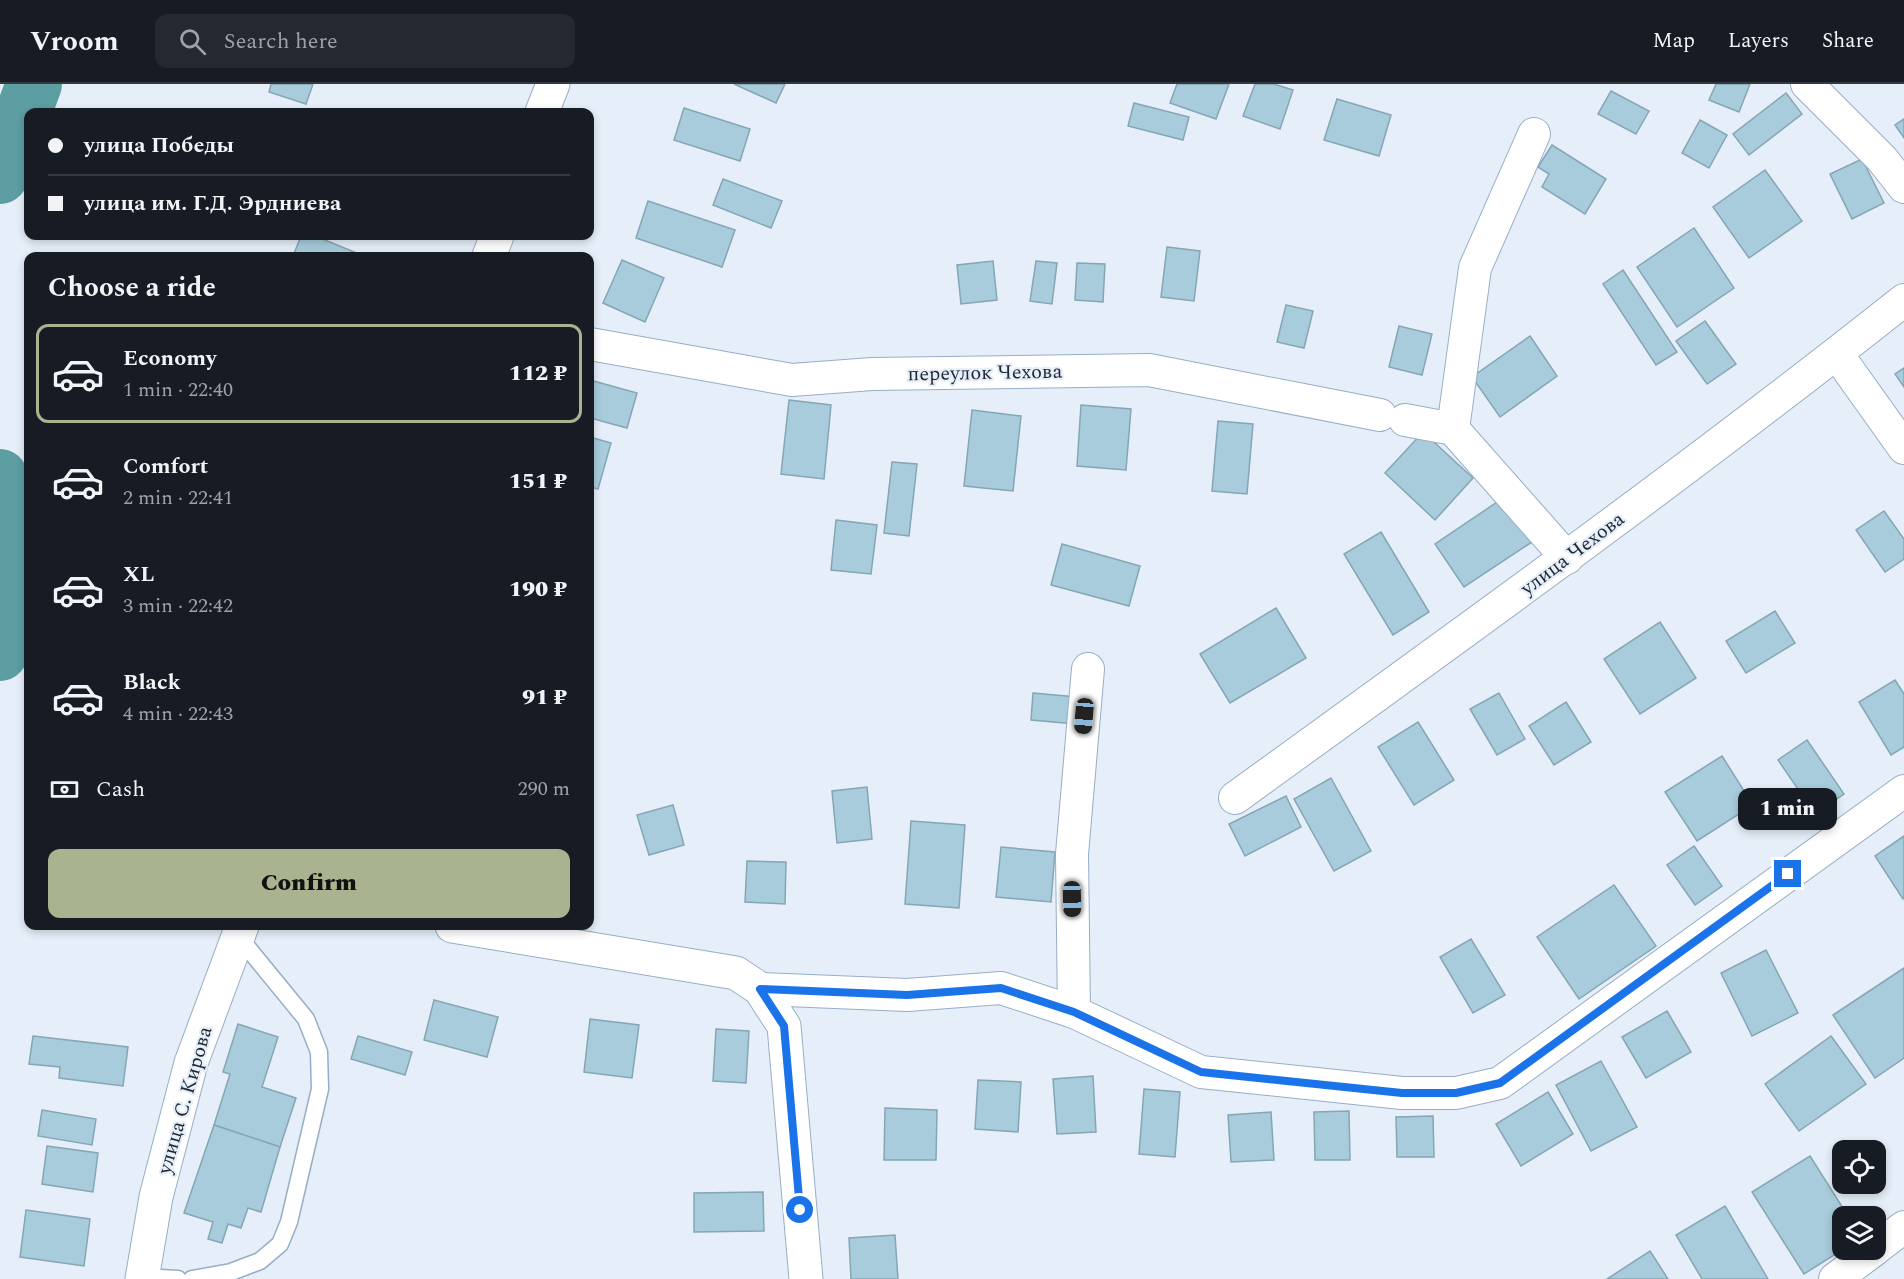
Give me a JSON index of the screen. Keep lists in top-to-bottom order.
{
  "streets": {
    "street": ["переулок Чехова", "улица Чехова", "улица С. Кирова"]
  },
  "page": {
    "header": "Vroom",
    "search": "Search here",
    "nav": ["Map", "Layers", "Share"],
    "banner": ["улица Победы", "улица им. Г.Д. Эрдниева"],
    "heading": "Choose a ride",
    "list": [
      {
        "name": "Economy",
        "note": "1 min · 22:40",
        "value": "112 ₽"
      },
      {
        "name": "Comfort",
        "note": "2 min · 22:41",
        "value": "151 ₽"
      },
      {
        "name": "XL",
        "note": "3 min · 22:42",
        "value": "190 ₽"
      },
      {
        "name": "Black",
        "note": "4 min · 22:43",
        "value": "91 ₽"
      }
    ],
    "pay": ["Cash", "290 m"],
    "bubble": "1 min",
    "buttons": "Confirm"
  }
}
